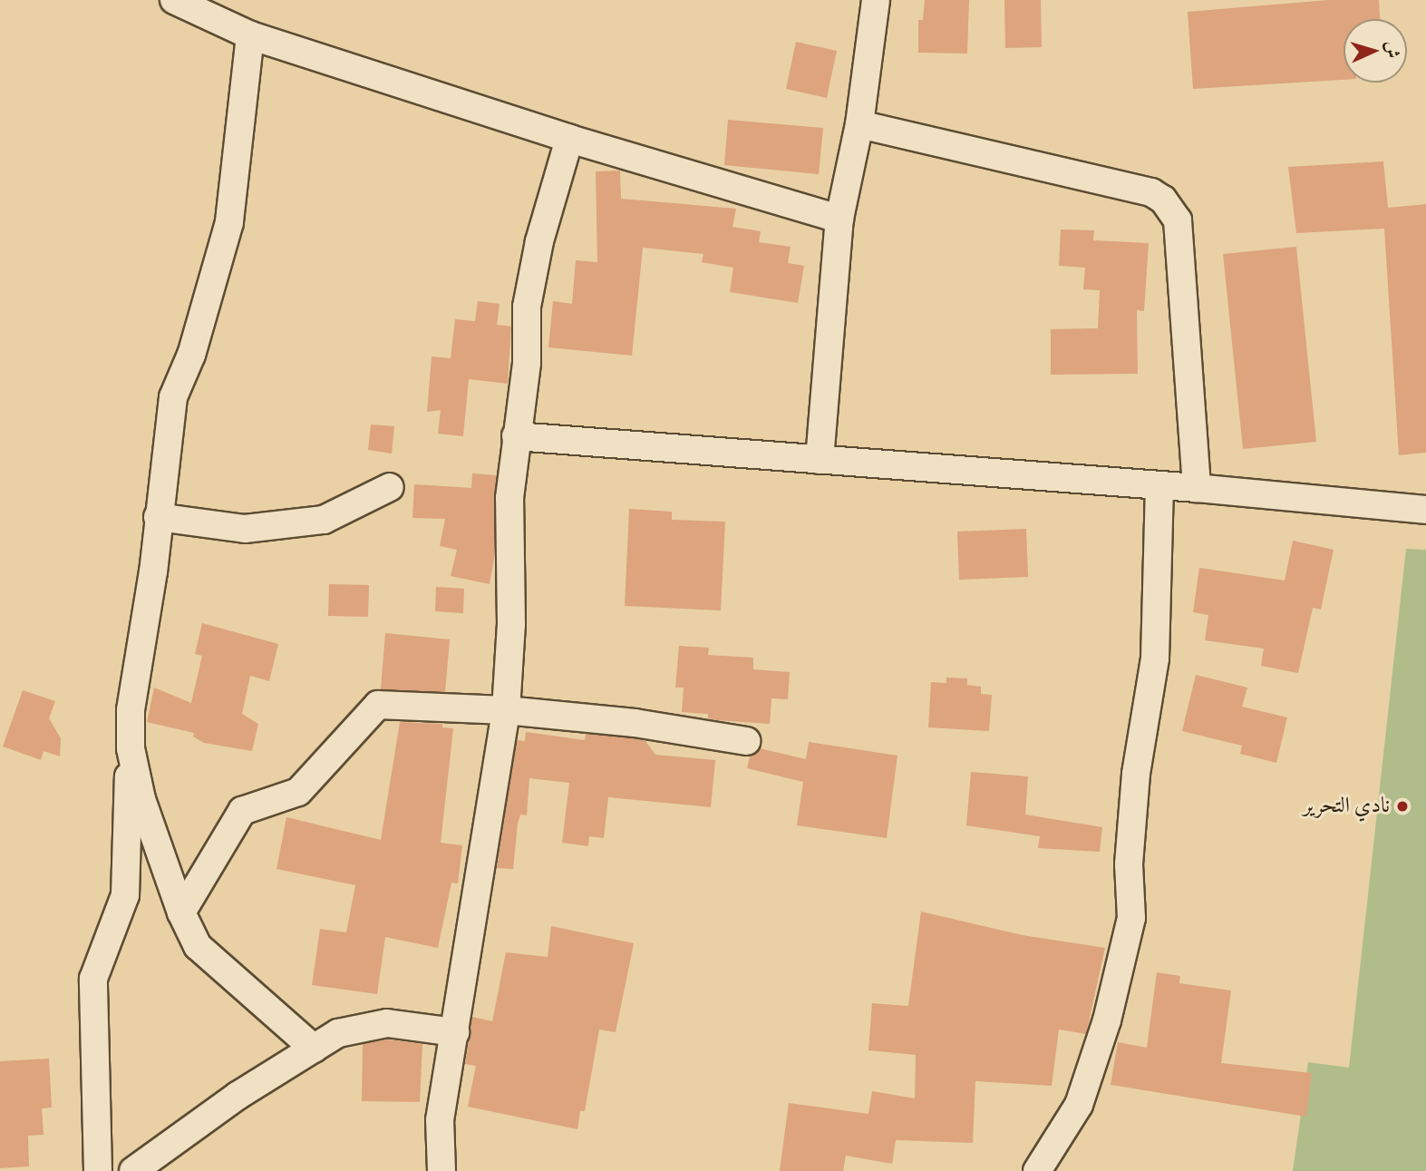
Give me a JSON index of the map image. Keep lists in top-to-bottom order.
{
  "places": ["نادي التحرير"],
  "north": "right"
}
